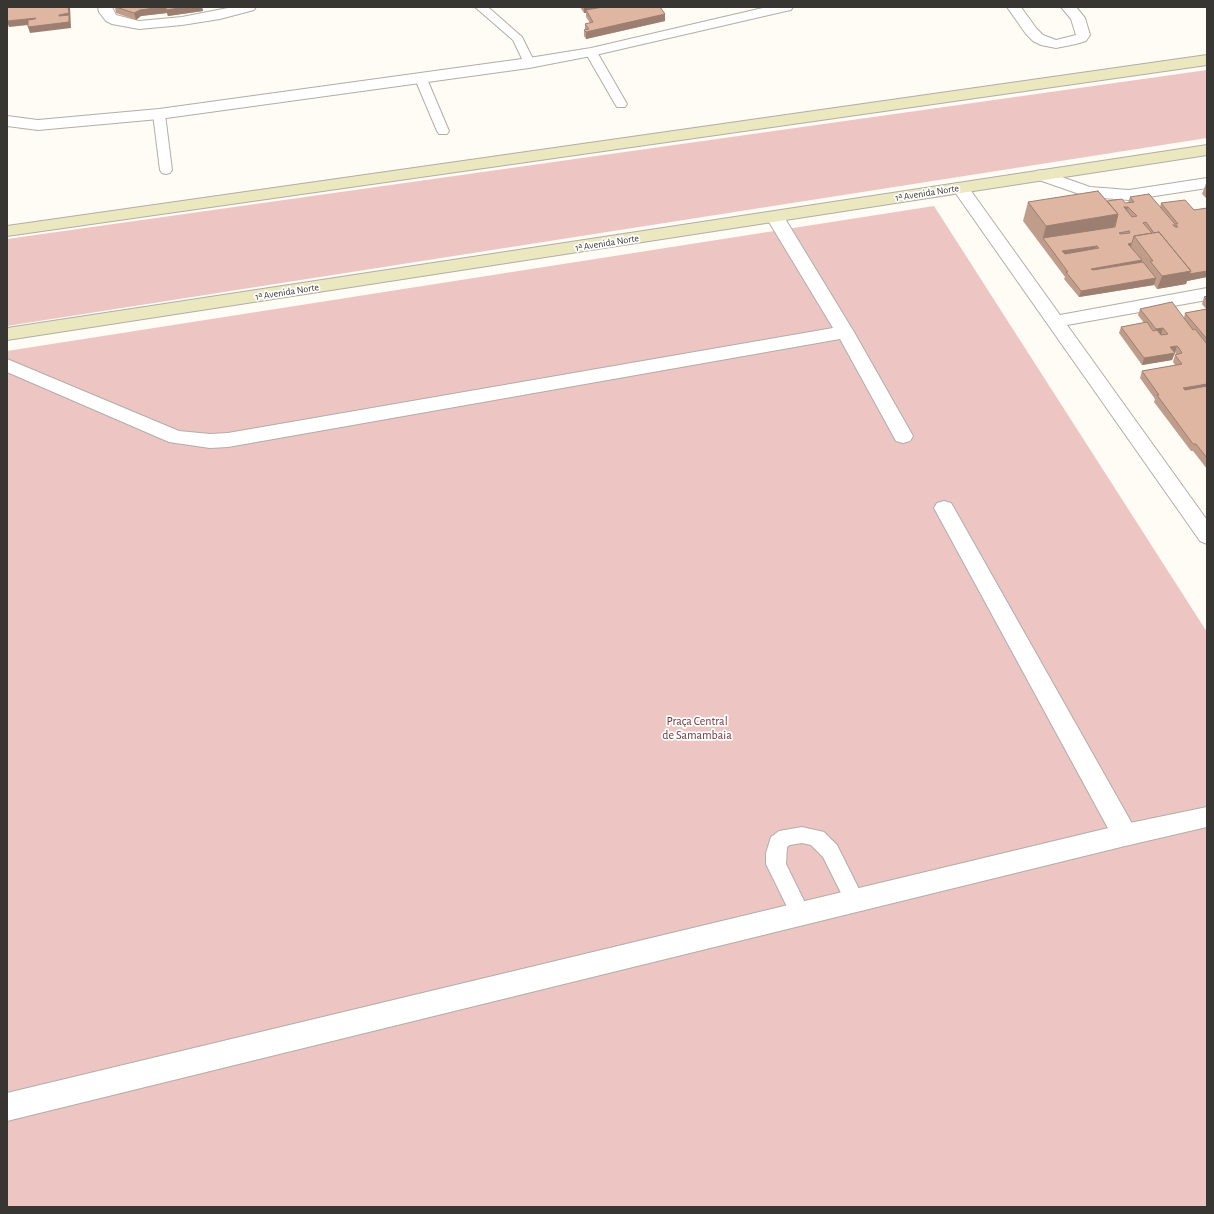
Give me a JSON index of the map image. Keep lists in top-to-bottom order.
{
  "streets": {
    "main road": ["1ᵃ Avenida Norte"]
  },
  "parks": ["Praça Central de Samambaia"]
}
